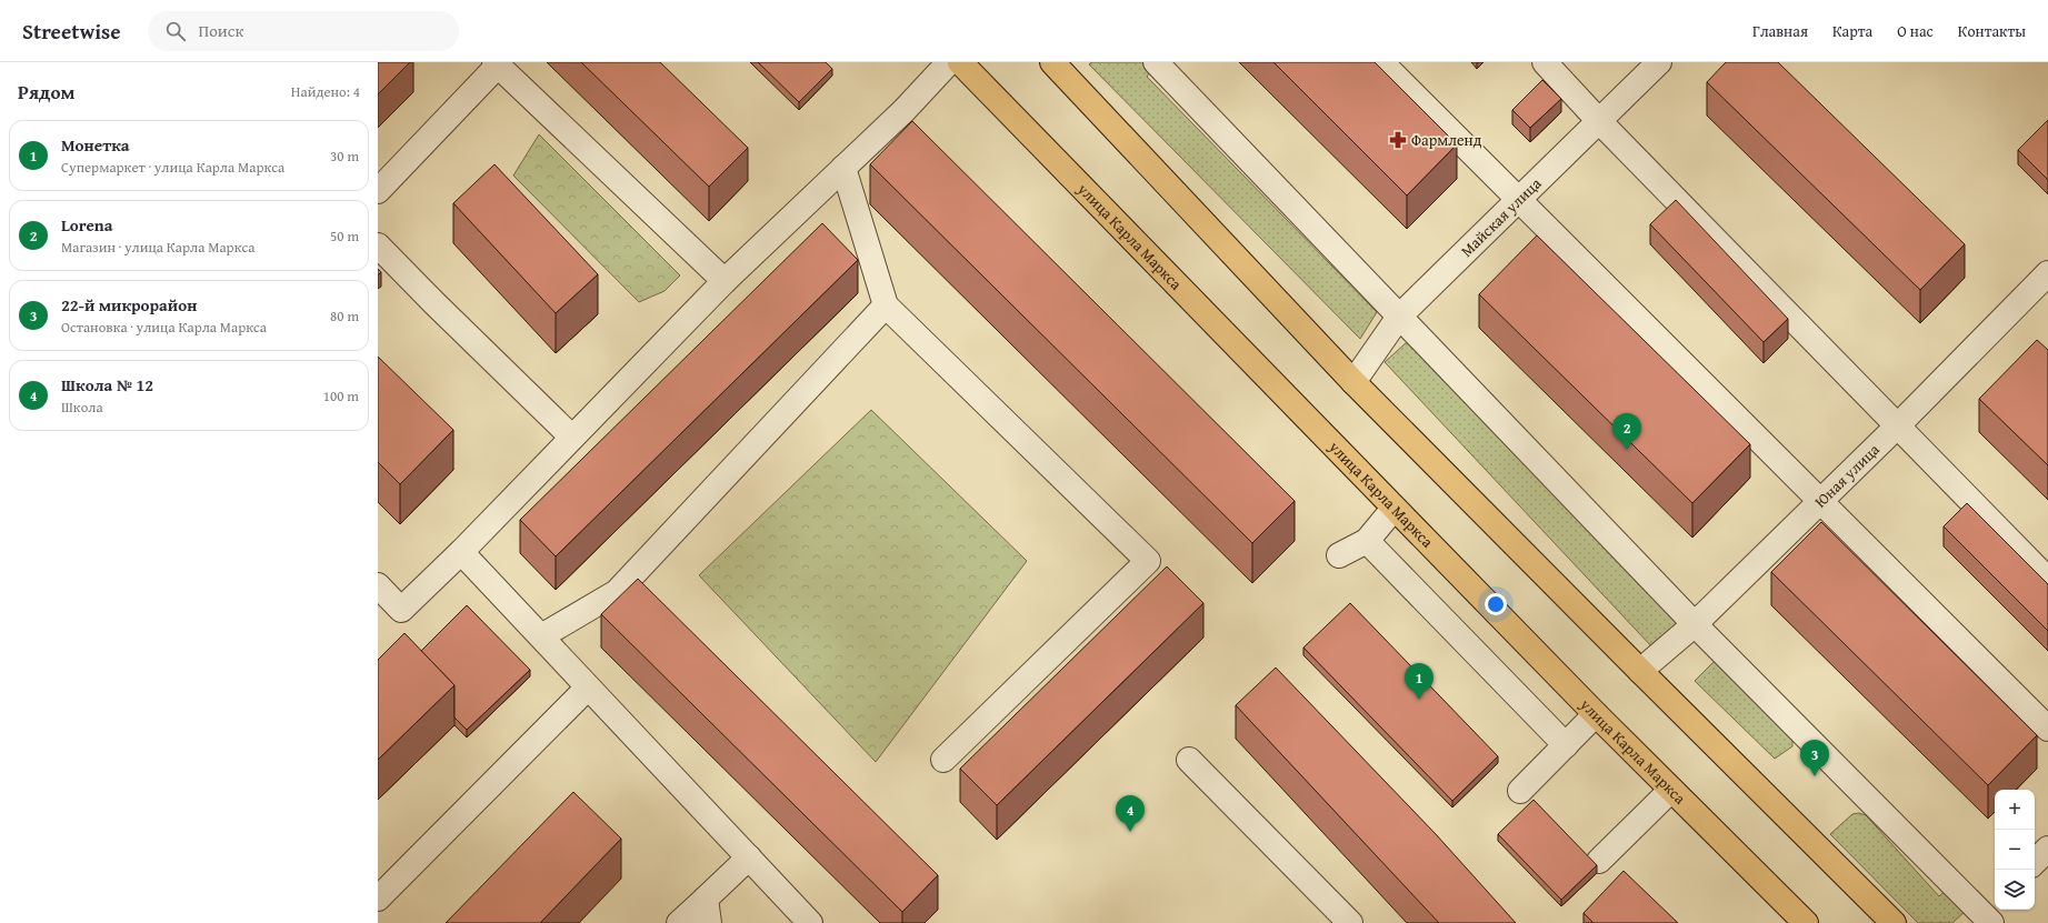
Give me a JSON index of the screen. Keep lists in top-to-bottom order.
{
  "streets": {
    "main road": ["улица Карла Маркса"],
    "street": ["Майская улица", "Юная улица"]
  },
  "places": {
    "pharmacy": ["Фармленд"]
  },
  "page": {
    "header": "Streetwise",
    "search": "Поиск",
    "nav": [
      "Главная",
      "Карта",
      "О нас",
      "Контакты"
    ],
    "heading": ["Рядом", "Найдено: 4"],
    "list": [
      {
        "mark": "1",
        "name": "Монетка",
        "note": "Супермаркет · улица Карла Маркса",
        "value": "30 m"
      },
      {
        "mark": "2",
        "name": "Lorena",
        "note": "Магазин · улица Карла Маркса",
        "value": "50 m"
      },
      {
        "mark": "3",
        "name": "22-й микрорайон",
        "note": "Остановка · улица Карла Маркса",
        "value": "80 m"
      },
      {
        "mark": "4",
        "name": "Школа № 12",
        "note": "Школа",
        "value": "100 m"
      }
    ],
    "pins": [
      "2",
      "1",
      "3",
      "4"
    ],
    "map_buttons": ["+", "−"]
  }
}
